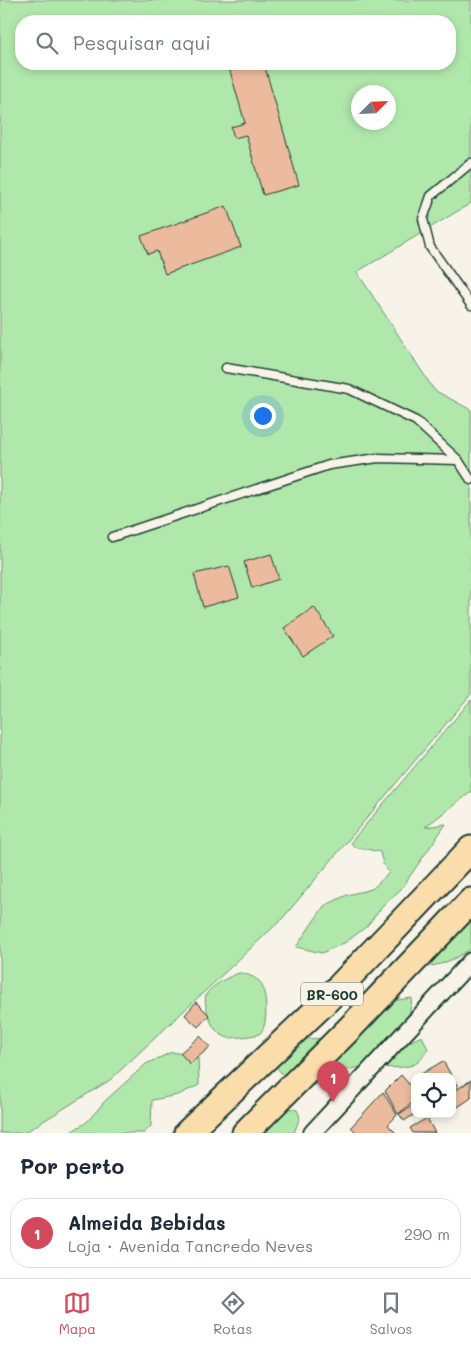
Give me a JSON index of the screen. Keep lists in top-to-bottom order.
{
  "streets": {
    "main road": ["BR-600"]
  },
  "north": "top right",
  "page": {
    "search": "Pesquisar aqui",
    "pins": "1",
    "heading": "Por perto",
    "list": [
      {
        "mark": "1",
        "name": "Almeida Bebidas",
        "note": "Loja · Avenida Tancredo Neves",
        "value": "290 m"
      }
    ],
    "nav": ["Mapa", "Rotas", "Salvos"]
  }
}
